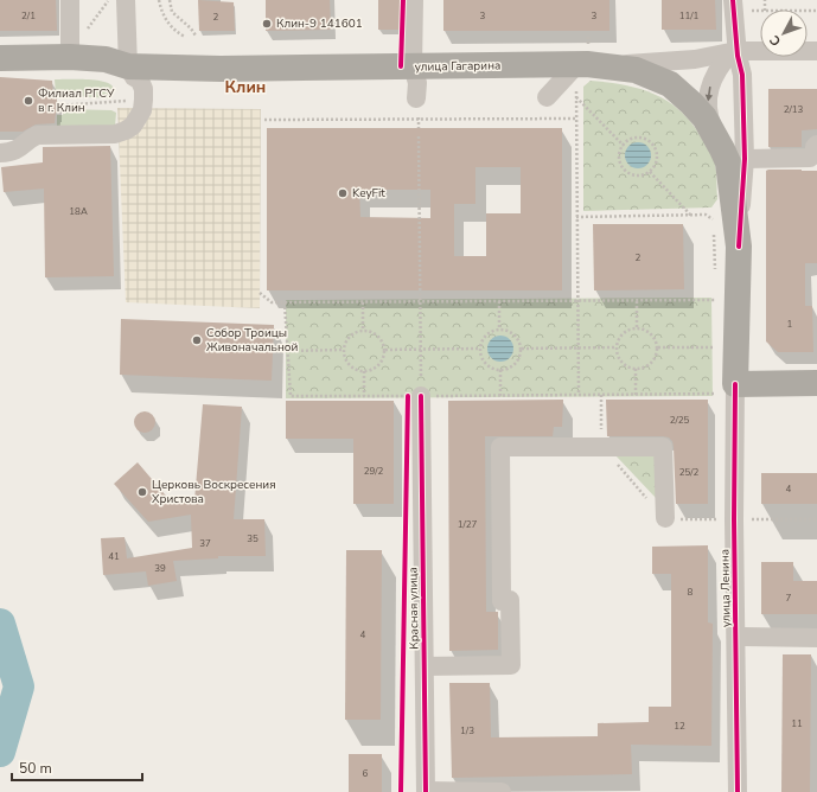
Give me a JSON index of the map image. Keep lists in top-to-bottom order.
{
  "streets": {
    "highway": ["улица Гагарина"],
    "street": ["улица Ленина", "Красная улица"]
  },
  "districts": ["Клин"],
  "places": [
    "Клин-9 141601",
    "Филиал РГСУ в г. Клин",
    "KeyFit",
    "Собор Троицы Живоначальной",
    "Церковь Воскресения Христова"
  ],
  "house_numbers": [
    "2/1",
    "3",
    "3",
    "11/1",
    "2",
    "2/13",
    "18А",
    "2",
    "1",
    "2/25",
    "29/2",
    "25/2",
    "4",
    "1/27",
    "35",
    "37",
    "41",
    "39",
    "8",
    "7",
    "4",
    "11",
    "12",
    "1/3",
    "6"
  ],
  "scale_bar": "50 m",
  "north": "bottom left"
}
